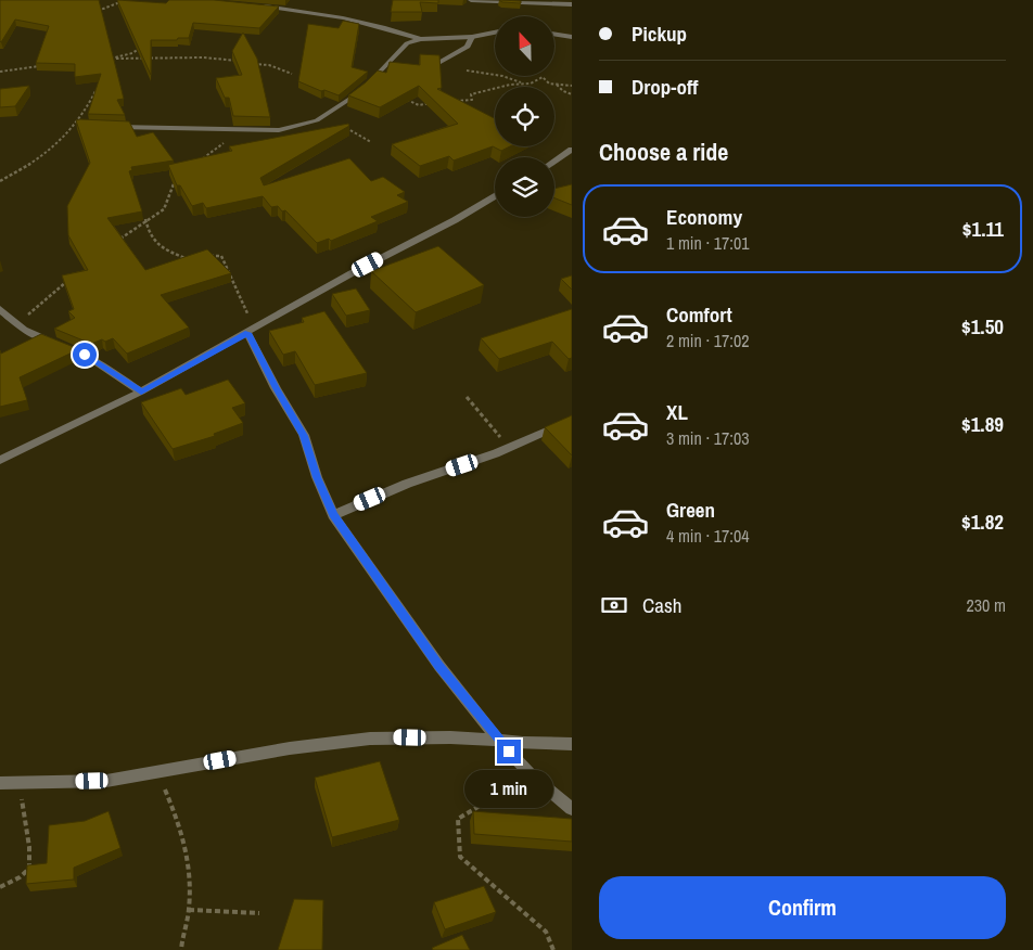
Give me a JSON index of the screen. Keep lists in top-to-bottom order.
{
  "north": "top",
  "page": {
    "banner": ["Pickup", "Drop-off"],
    "heading": "Choose a ride",
    "list": [
      {
        "name": "Economy",
        "note": "1 min · 17:01",
        "value": "$1.11"
      },
      {
        "name": "Comfort",
        "note": "2 min · 17:02",
        "value": "$1.50"
      },
      {
        "name": "XL",
        "note": "3 min · 17:03",
        "value": "$1.89"
      },
      {
        "name": "Green",
        "note": "4 min · 17:04",
        "value": "$1.82"
      }
    ],
    "pay": ["Cash", "230 m"],
    "bubble": "1 min",
    "buttons": "Confirm"
  }
}
